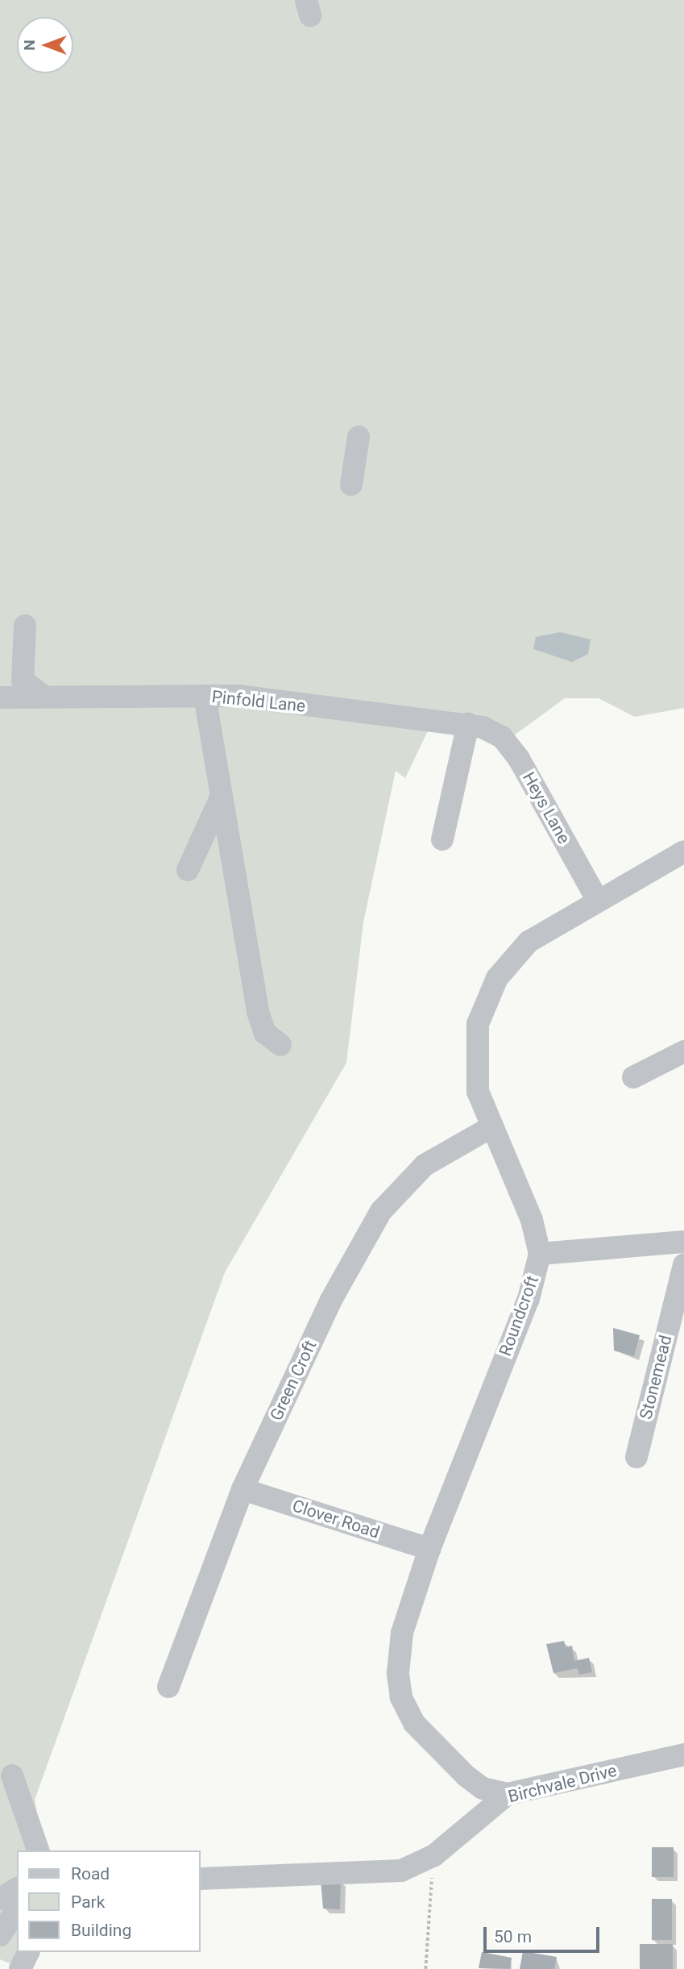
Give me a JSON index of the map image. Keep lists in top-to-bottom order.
{
  "streets": {
    "street": [
      "Pinfold Lane",
      "Heys Lane",
      "Roundcroft",
      "Stonemead",
      "Green Croft",
      "Clover Road",
      "Birchvale Drive"
    ]
  },
  "crossings": [
    ["Pinfold Lane", "Heys Lane"],
    ["Heys Lane", "Roundcroft"],
    ["Roundcroft", "Green Croft"],
    ["Roundcroft", "Clover Road"],
    ["Roundcroft", "Birchvale Drive"],
    ["Green Croft", "Clover Road"]
  ],
  "legend": ["Road", "Park", "Building"],
  "scale_bar": "50 m",
  "north": "left"
}
